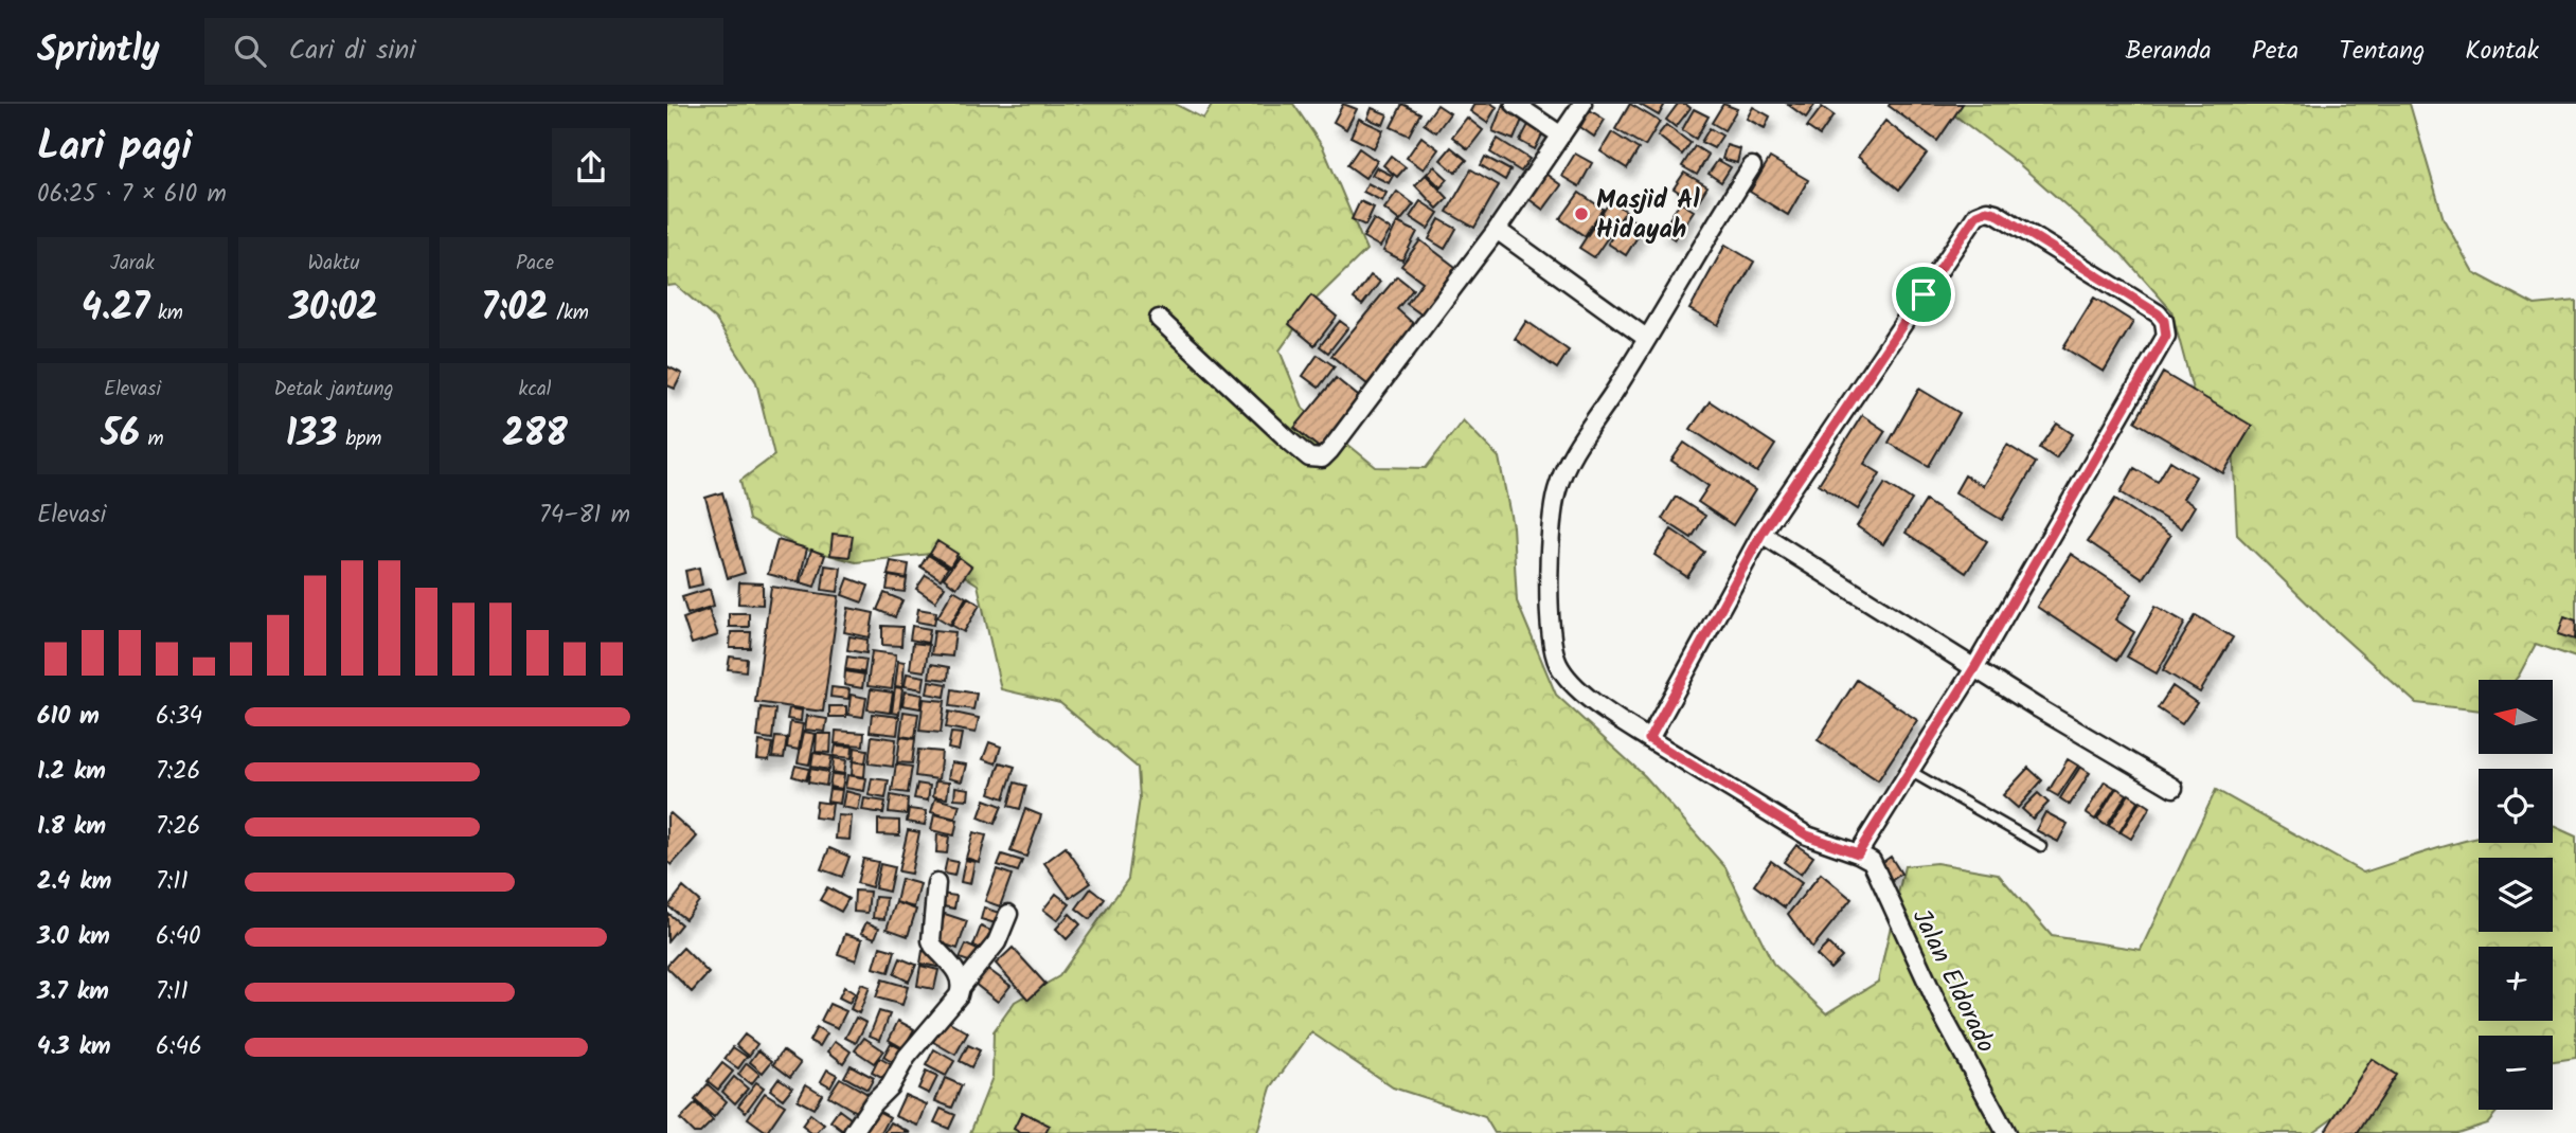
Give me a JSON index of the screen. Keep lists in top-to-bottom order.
{
  "streets": {
    "street": ["Jalan Eldorado"]
  },
  "places": ["Masjid Al Hidayah"],
  "north": "left",
  "page": {
    "header": "Sprintly",
    "search": "Cari di sini",
    "nav": [
      "Beranda",
      "Peta",
      "Tentang",
      "Kontak"
    ],
    "heading": ["Lari pagi", "06:25 · 7 × 610 m"],
    "stats": [
      ["Jarak", "4.27 km"],
      ["Waktu", "30:02"],
      ["Pace", "7:02 /km"],
      ["Elevasi", "56 m"],
      ["Detak jantung", "133 bpm"],
      ["kcal", "288"]
    ],
    "chart": ["Elevasi", "74–81 m"],
    "map_buttons": ["+", "−"],
    "list": [
      {
        "name": "610 m",
        "note": "6:34"
      },
      {
        "name": "1.2 km",
        "note": "7:26"
      },
      {
        "name": "1.8 km",
        "note": "7:26"
      },
      {
        "name": "2.4 km",
        "note": "7:11"
      },
      {
        "name": "3.0 km",
        "note": "6:40"
      },
      {
        "name": "3.7 km",
        "note": "7:11"
      },
      {
        "name": "4.3 km",
        "note": "6:46"
      }
    ]
  }
}
